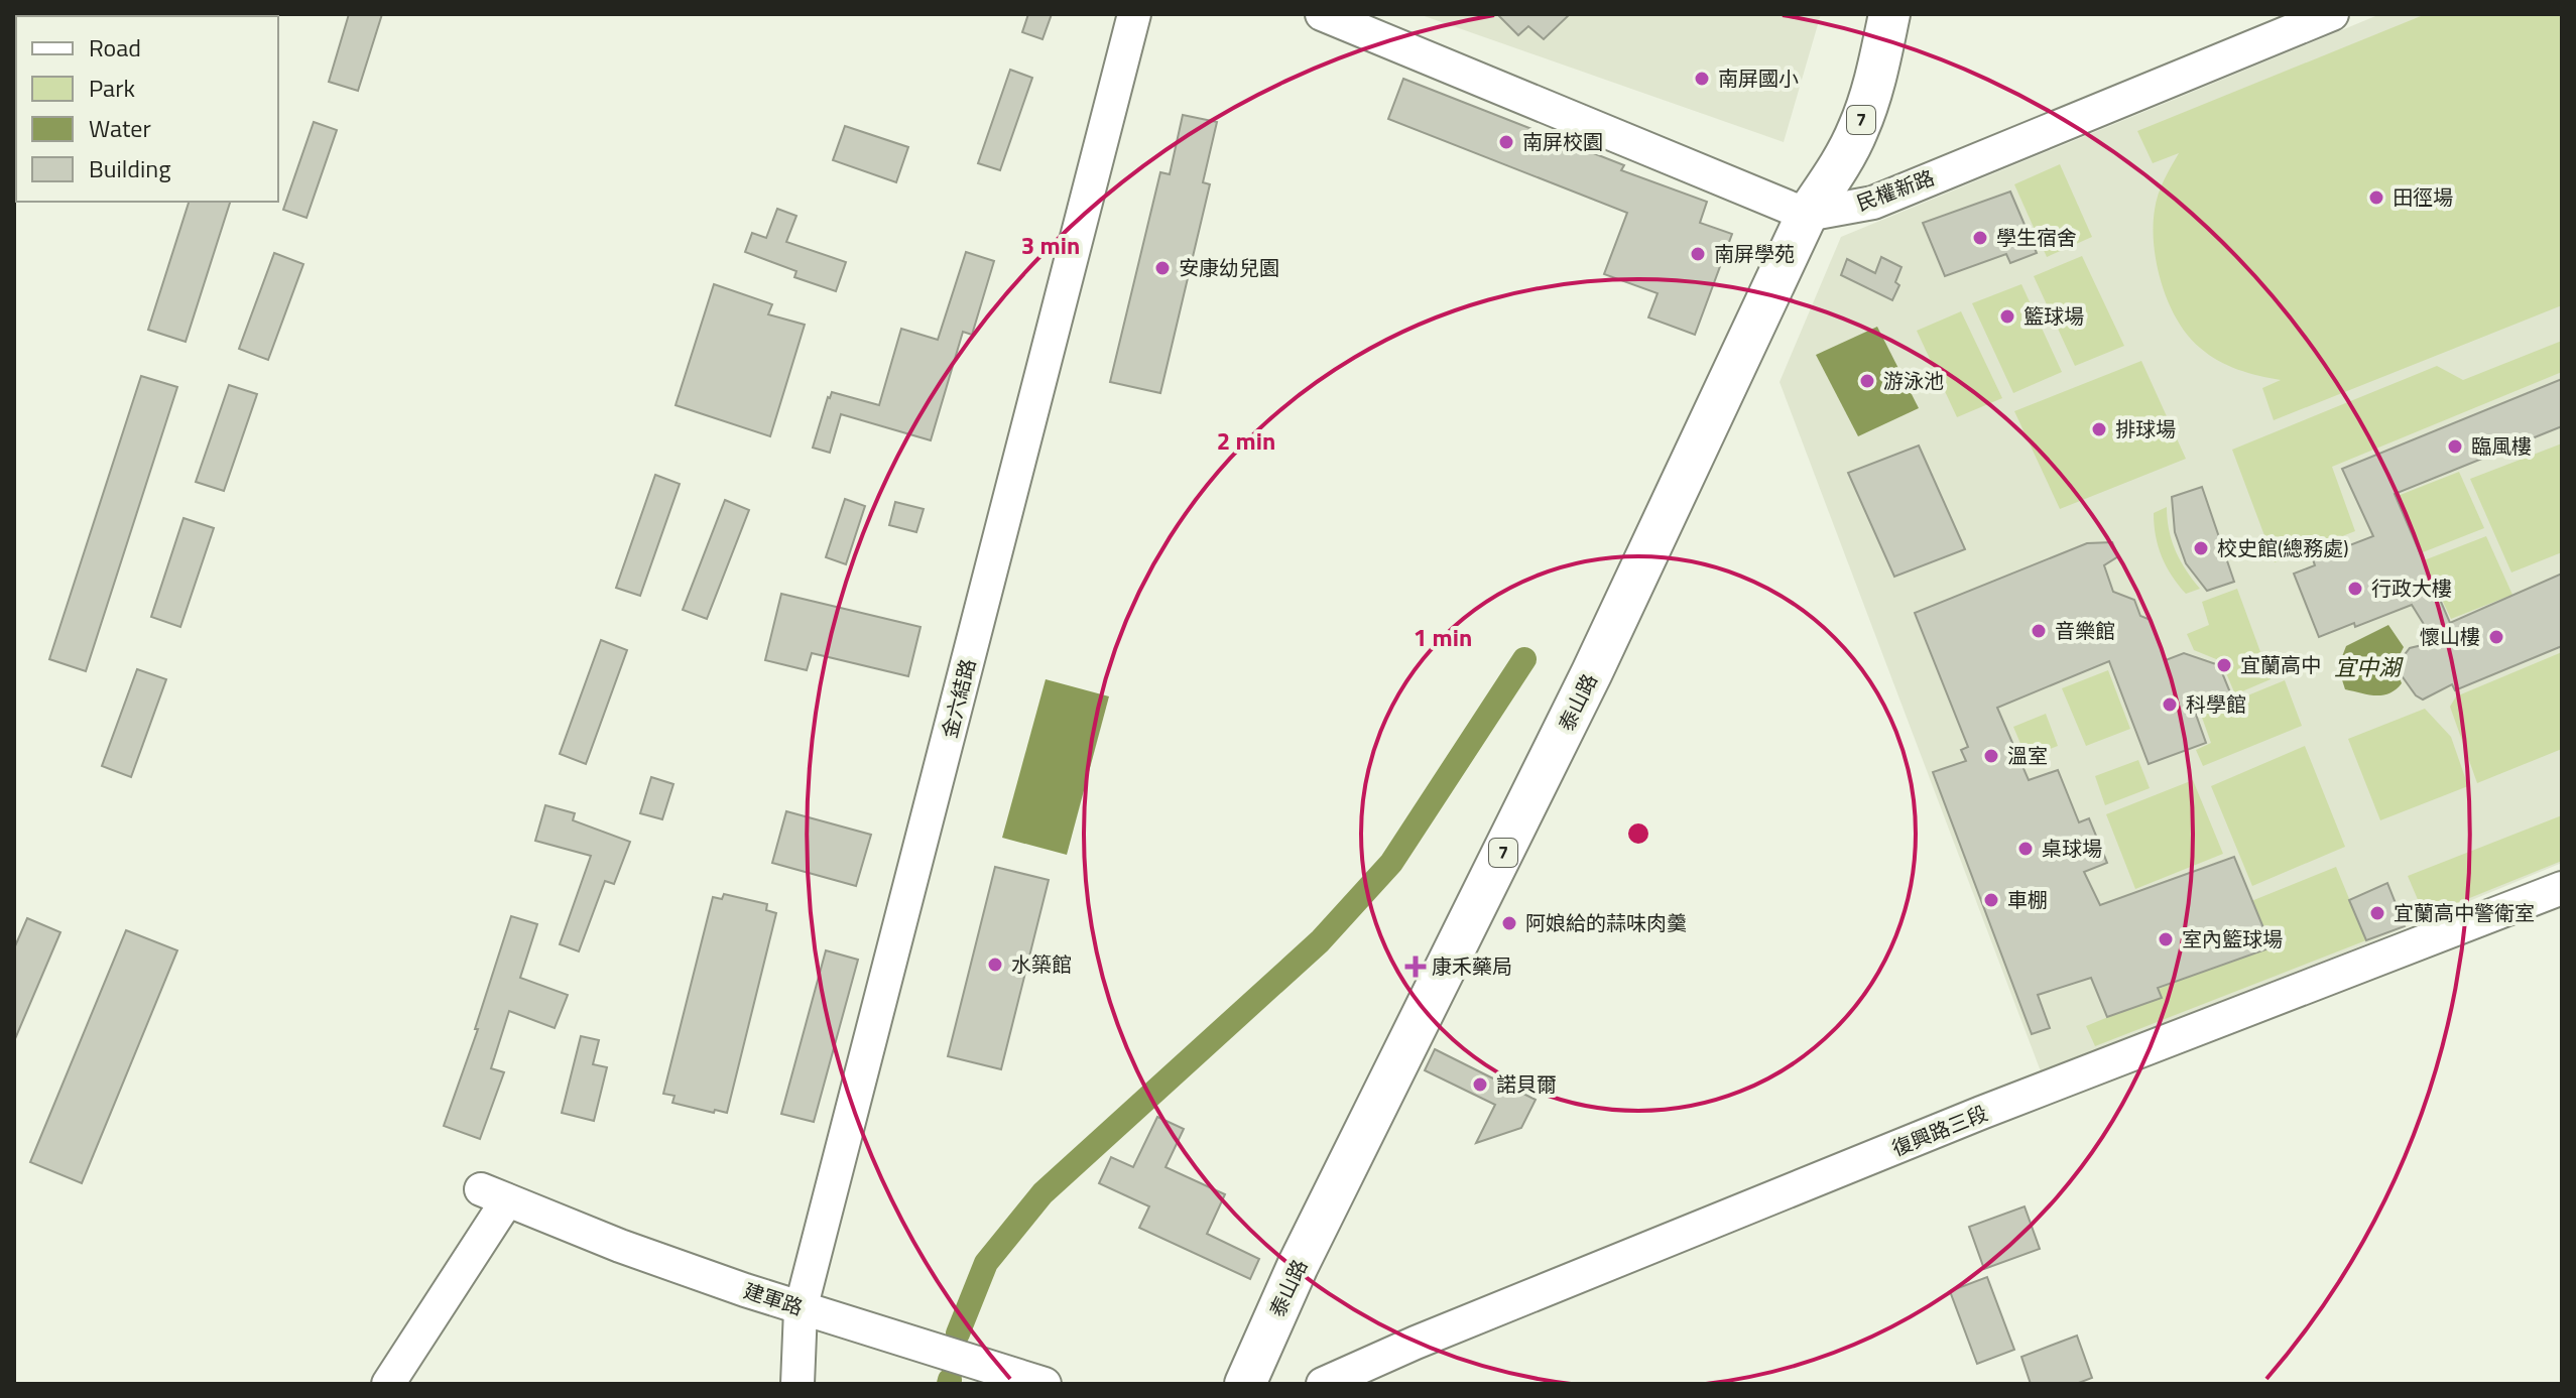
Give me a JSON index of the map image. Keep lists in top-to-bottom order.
{
  "streets": {
    "main road": ["7", "泰山路"],
    "street": [
      "民權新路",
      "金六結路",
      "復興路三段",
      "建軍路"
    ]
  },
  "crossings": [
    ["民權新路", "泰山路"],
    ["金六結路", "建軍路"]
  ],
  "water": ["宜中湖"],
  "places": {
    "other": [
      "南屏國小",
      "南屏校園",
      "田徑場",
      "學生宿舍",
      "南屏學苑",
      "安康幼兒園",
      "籃球場",
      "游泳池",
      "排球場",
      "臨風樓",
      "校史館(總務處)",
      "行政大樓",
      "音樂館",
      "懷山樓",
      "宜蘭高中",
      "科學館",
      "溫室",
      "桌球場",
      "車棚",
      "宜蘭高中警衛室",
      "阿娘給的蒜味肉羹",
      "室內籃球場",
      "水築館",
      "諾貝爾"
    ],
    "health": ["康禾藥局"]
  },
  "legend": [
    "Road",
    "Park",
    "Water",
    "Building"
  ],
  "rings": ["3 min", "2 min", "1 min"]
}
